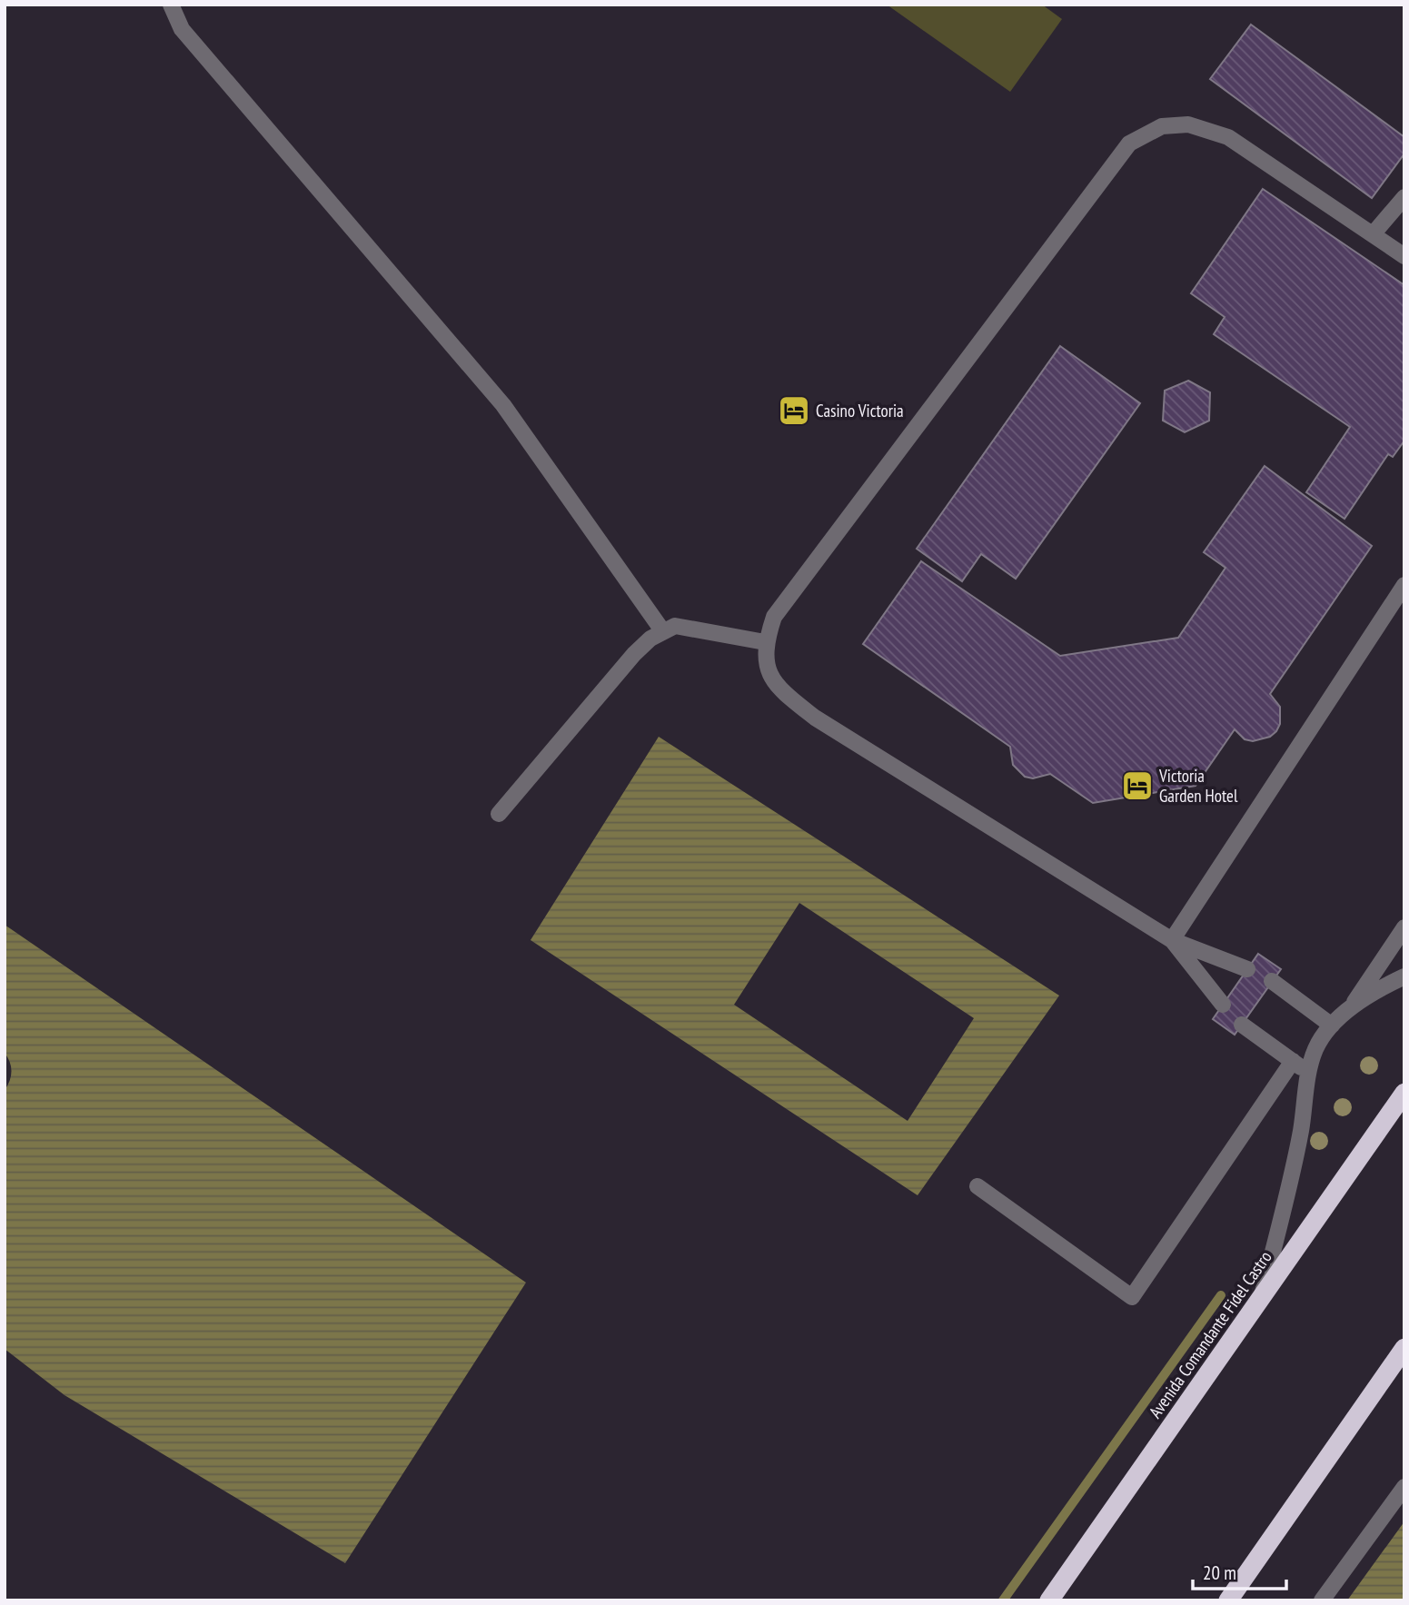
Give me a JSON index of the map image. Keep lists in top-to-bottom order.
{
  "streets": {
    "highway": ["Avenida Comandante Fidel Castro"]
  },
  "places": {
    "hotel": ["Casino Victoria", "Victoria Garden Hotel"]
  },
  "scale_bar": "20 m"
}
